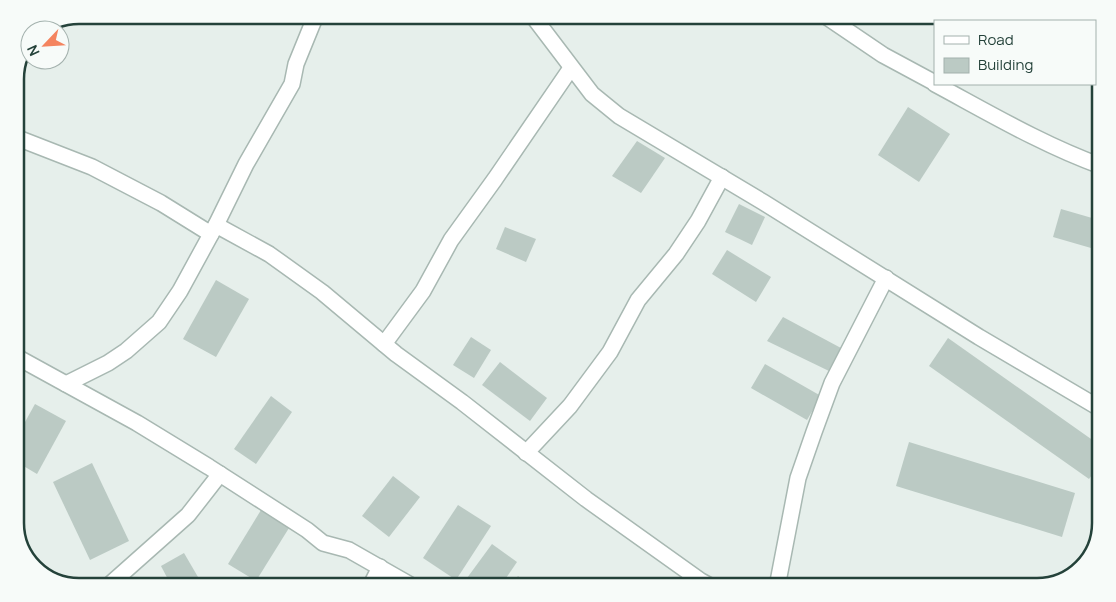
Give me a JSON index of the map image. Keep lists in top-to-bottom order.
{
  "legend": ["Road", "Building"],
  "north": "bottom left"
}
